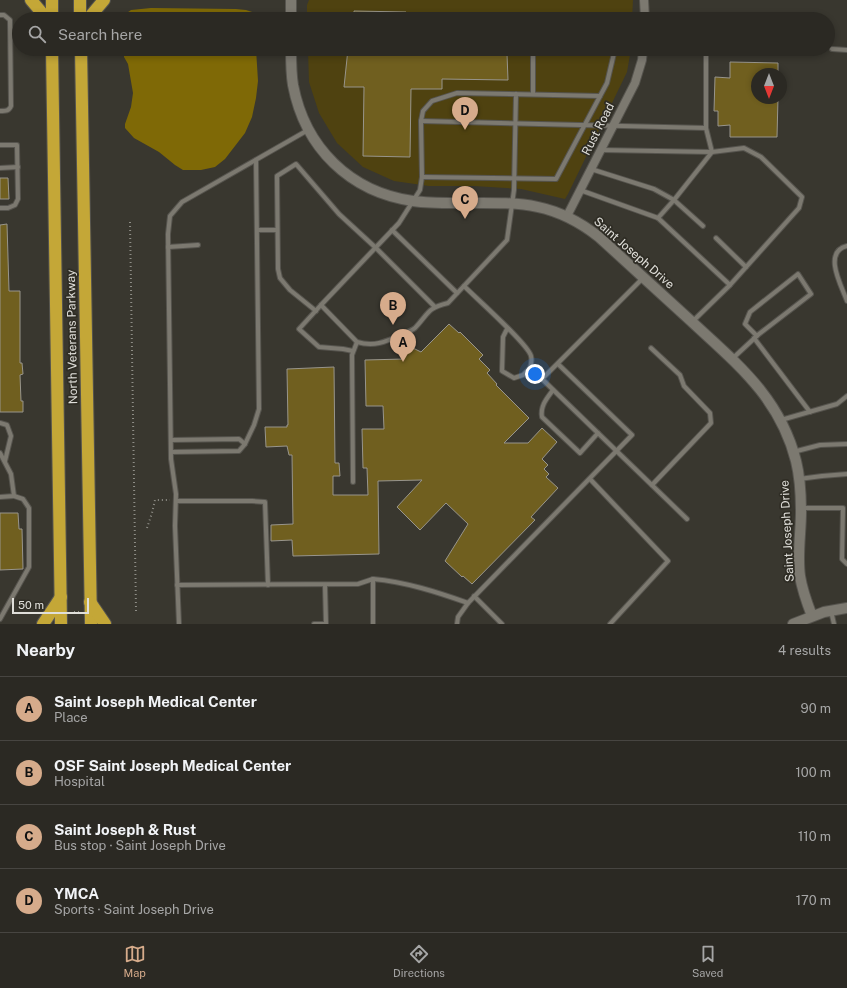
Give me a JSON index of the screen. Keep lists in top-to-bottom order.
{
  "streets": {
    "highway": ["North Veterans Parkway"],
    "street": ["Rust Road", "Saint Joseph Drive"]
  },
  "crossings": [
    ["Rust Road", "Saint Joseph Drive"]
  ],
  "scale_bar": "50 m",
  "north": "bottom",
  "page": {
    "search": "Search here",
    "pins": [
      "D",
      "C",
      "B",
      "A"
    ],
    "scale": "50 m",
    "heading": ["Nearby", "4 results"],
    "list": [
      {
        "mark": "A",
        "name": "Saint Joseph Medical Center",
        "note": "Place",
        "value": "90 m"
      },
      {
        "mark": "B",
        "name": "OSF Saint Joseph Medical Center",
        "note": "Hospital",
        "value": "100 m"
      },
      {
        "mark": "C",
        "name": "Saint Joseph & Rust",
        "note": "Bus stop · Saint Joseph Drive",
        "value": "110 m"
      },
      {
        "mark": "D",
        "name": "YMCA",
        "note": "Sports · Saint Joseph Drive",
        "value": "170 m"
      }
    ],
    "nav": ["Map", "Directions", "Saved"]
  }
}
